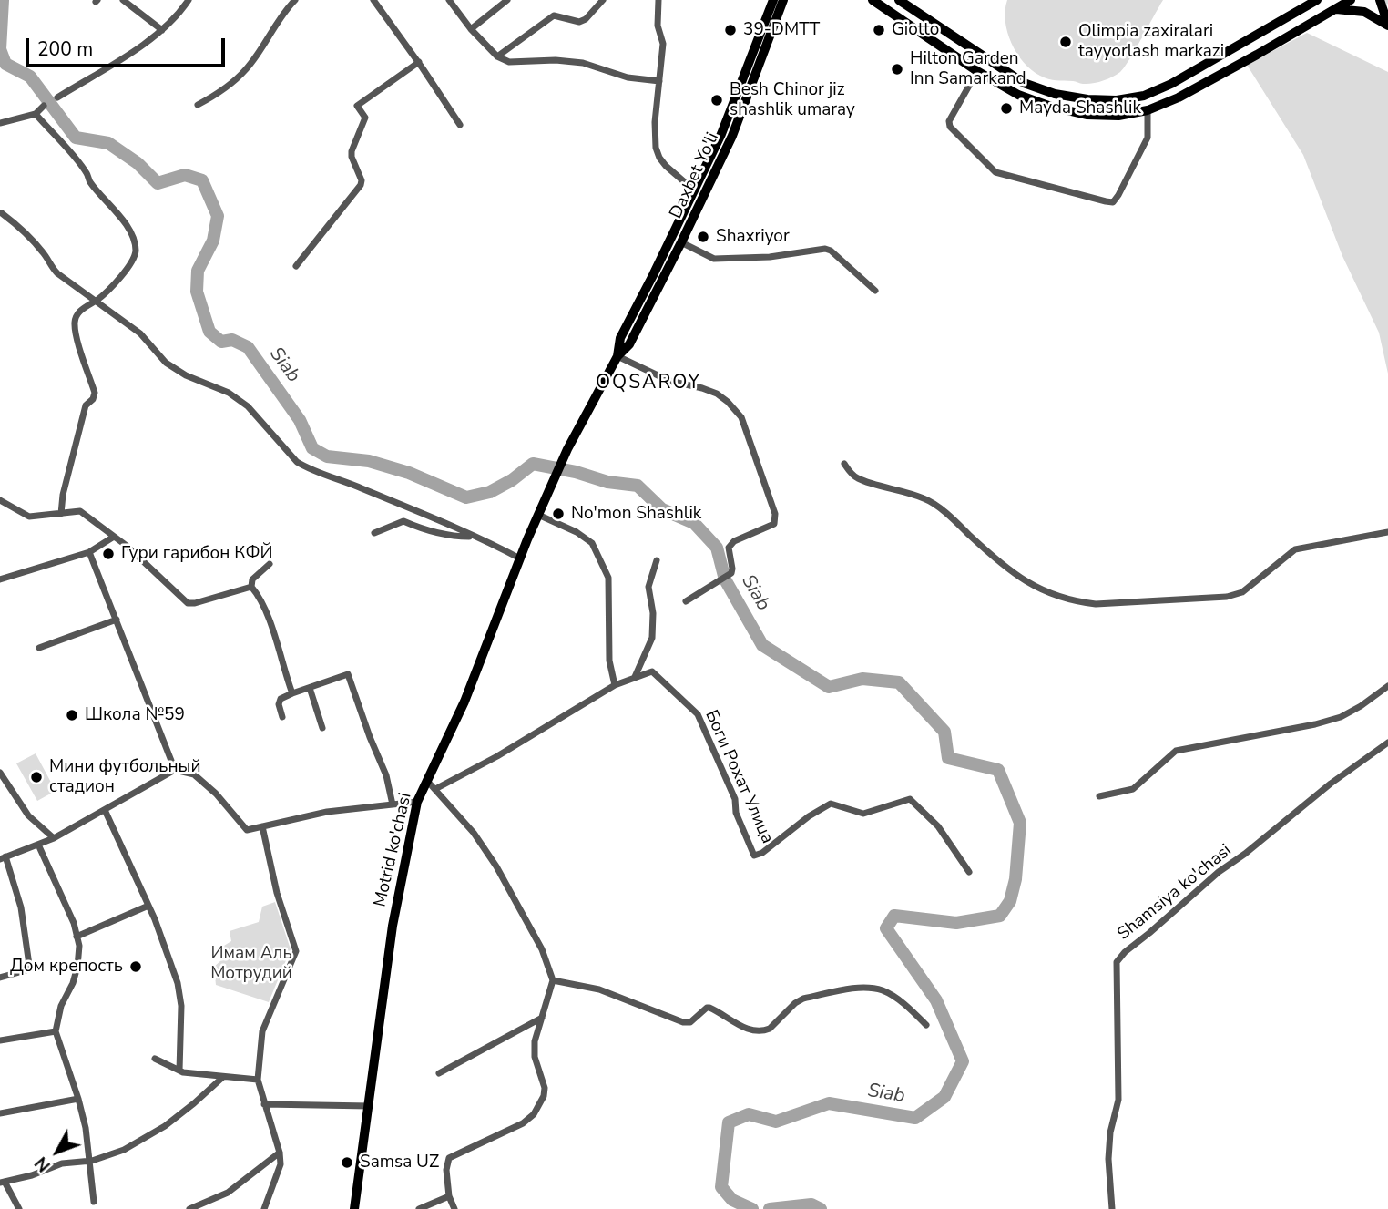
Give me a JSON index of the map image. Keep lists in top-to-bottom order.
{
  "streets": {
    "main road": ["Daxbet Yo'li", "Motrid ko'chasi"],
    "street": ["Боги Рохат Улица", "Shamsiya ko'chasi"]
  },
  "crossings": [
    ["Daxbet Yo'li", "Motrid ko'chasi"]
  ],
  "districts": ["OQSAROY"],
  "water": ["Siab"],
  "parks": ["Имам Аль Мотрудий"],
  "places": [
    "39-DMTT",
    "Giotto",
    "Olimpia zaxiralari tayyorlash markazi",
    "Hilton Garden Inn Samarkand",
    "Besh Chinor jiz shashlik umaray",
    "Mayda Shashlik",
    "Shaxriyor",
    "No'mon Shashlik",
    "Гури гарибон КФЙ",
    "Школа №59",
    "Мини футбольный стадион",
    "Дом крепость",
    "Samsa UZ"
  ],
  "scale_bar": "200 m",
  "north": "bottom left"
}
